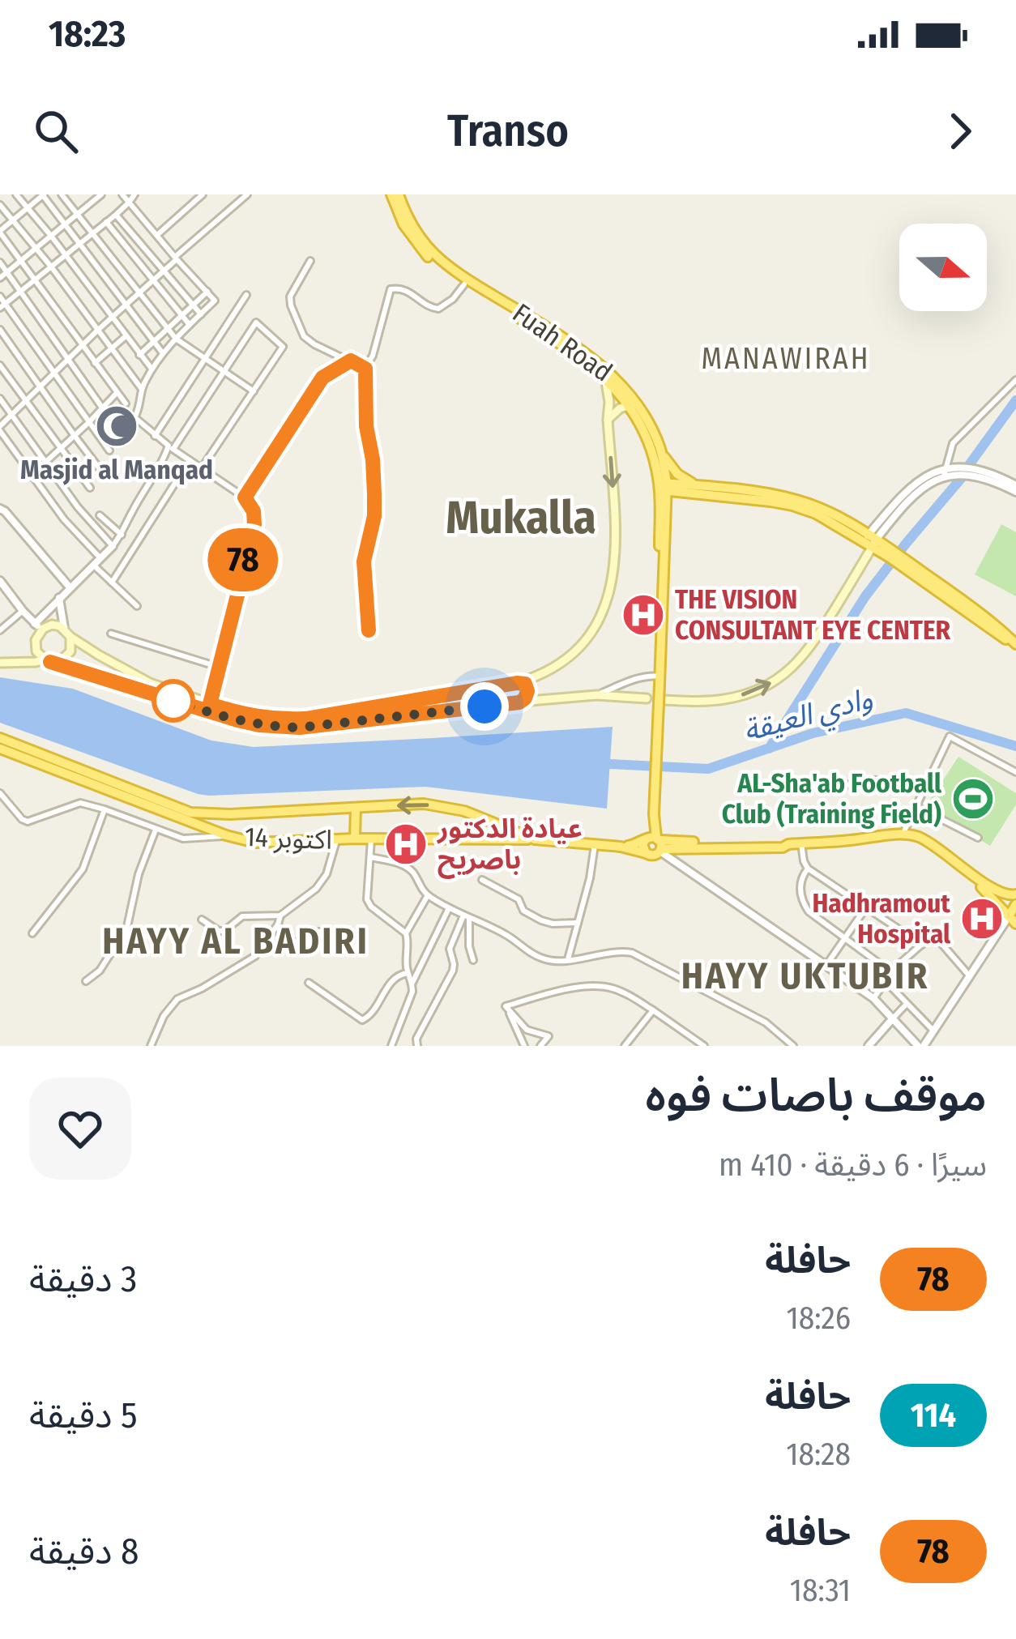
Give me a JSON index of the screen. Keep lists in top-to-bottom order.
{
  "streets": {
    "highway": ["Fuah Road", "14 اكتوبر"]
  },
  "districts": [
    "MANAWIRAH",
    "Mukalla",
    "HAYY AL BADIRI",
    "HAYY UKTUBIR"
  ],
  "water": ["وادي العيقة"],
  "places": {
    "mosque": ["Masjid al Manqad"],
    "hospital": ["THE VISION CONSULTANT EYE CENTER", "عيادة الدكتور باصريح", "Hadhramout Hospital"],
    "sports": ["AL-Sha'ab Football Club (Training Field)"]
  },
  "lines": ["bus line 78"],
  "north": "right",
  "page": {
    "status": "18:23",
    "header": "Transo",
    "on_map": "78",
    "heading": ["موقف باصات فوه", "سيرًا · 6 دقيقة · 410 m"],
    "list": [
      {
        "mark": "78",
        "name": "حافلة",
        "note": "18:26",
        "value": "3 دقيقة"
      },
      {
        "mark": "114",
        "name": "حافلة",
        "note": "18:28",
        "value": "5 دقيقة"
      },
      {
        "mark": "78",
        "name": "حافلة",
        "note": "18:31",
        "value": "8 دقيقة"
      }
    ]
  }
}
